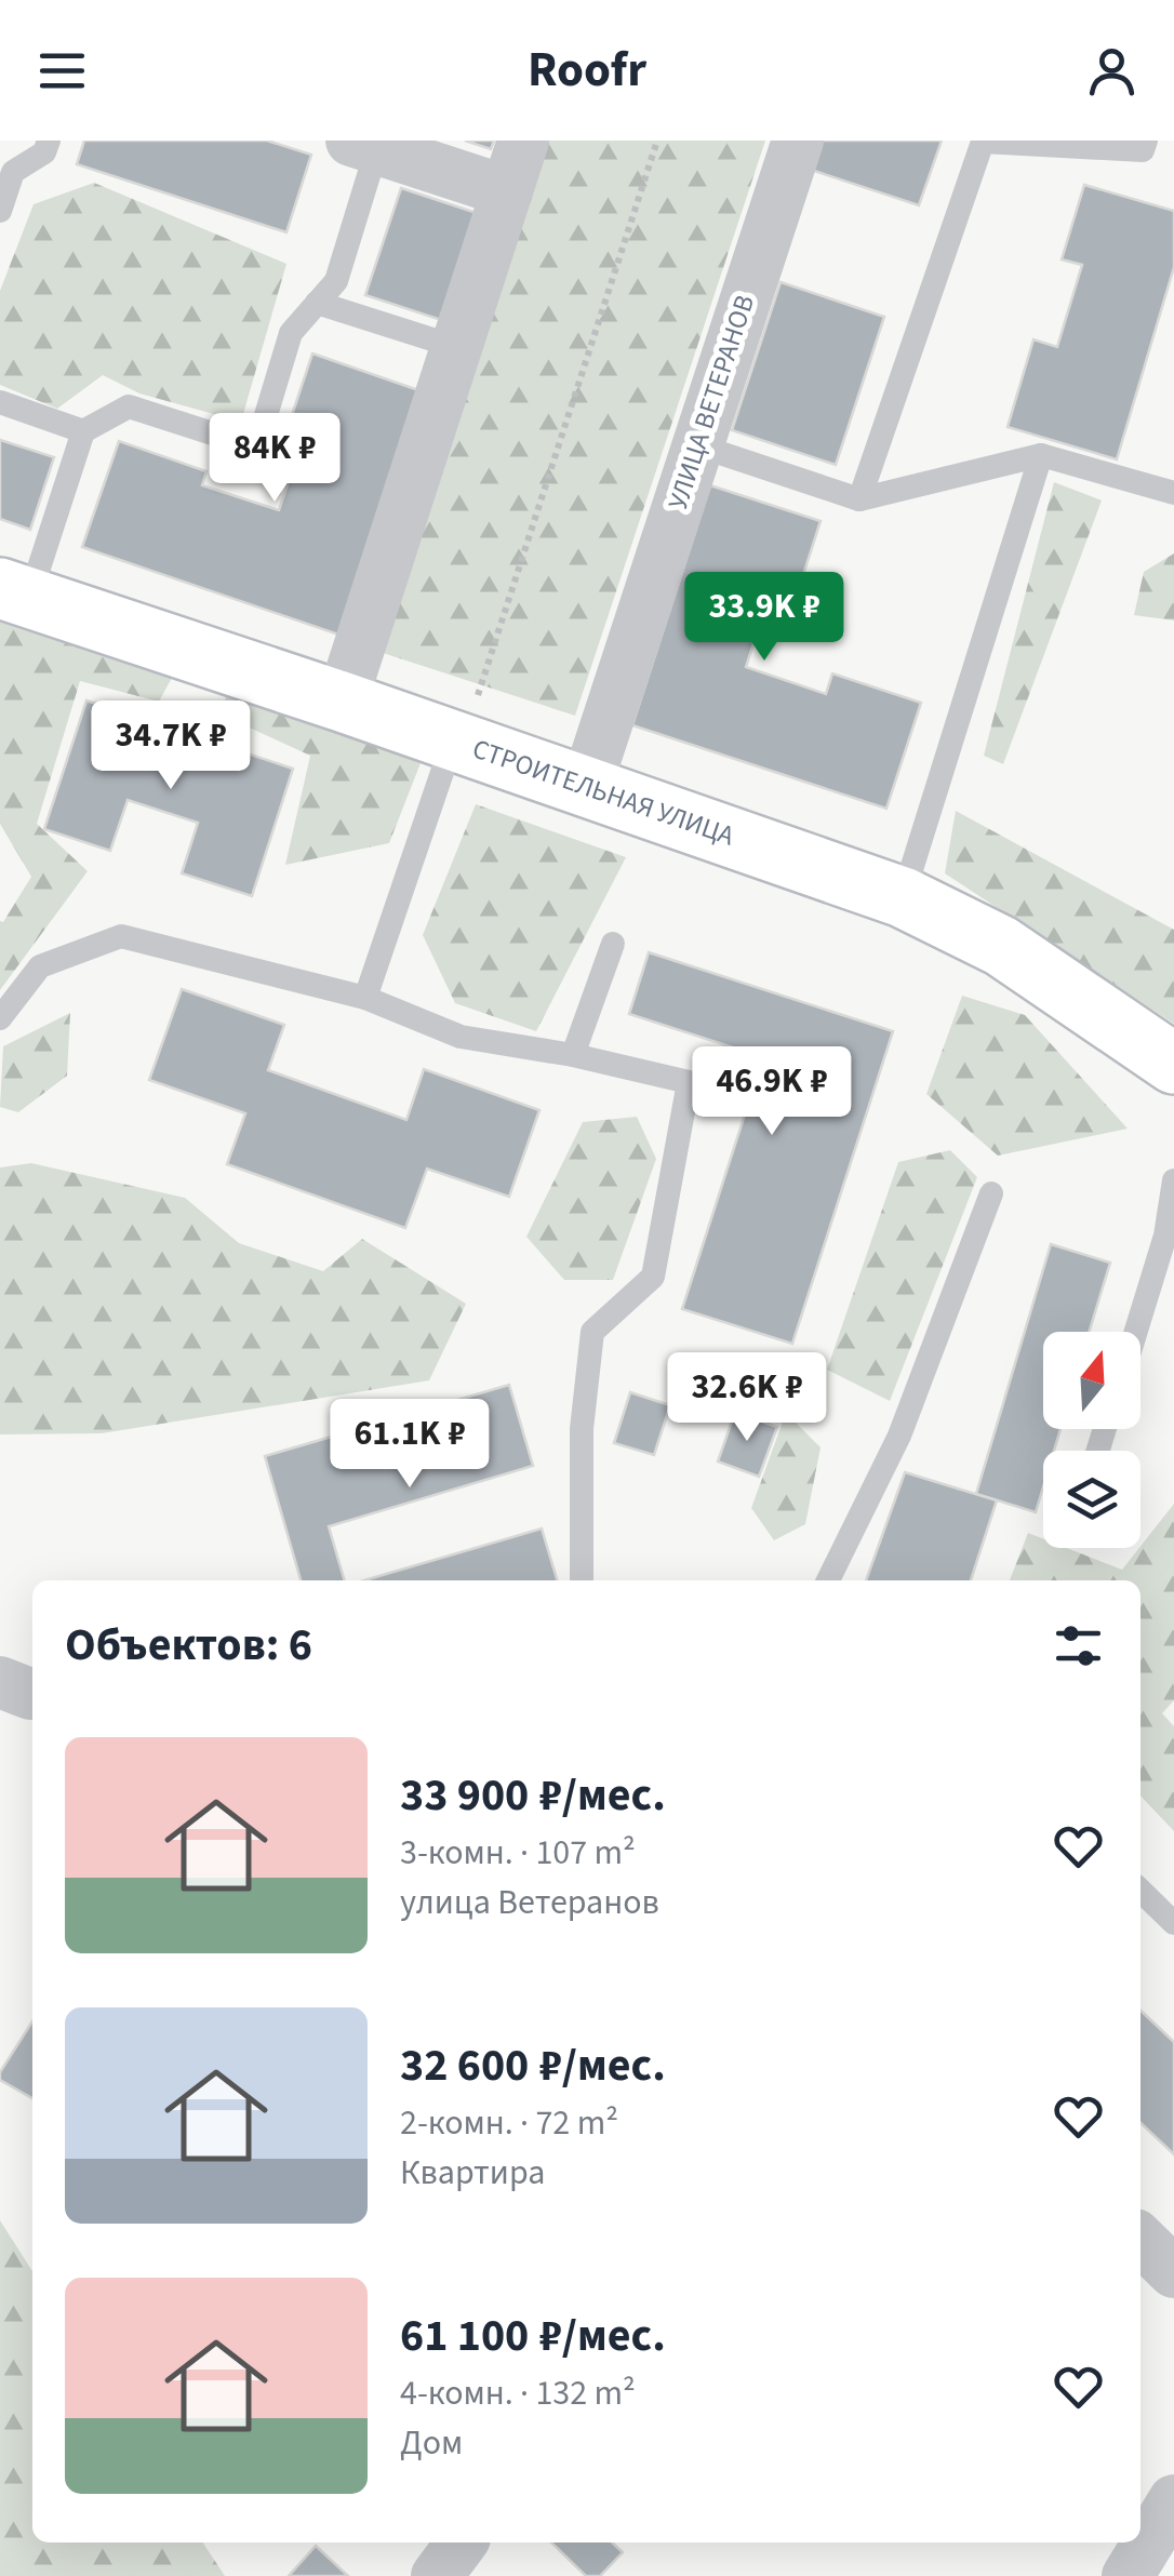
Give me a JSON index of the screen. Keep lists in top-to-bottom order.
{
  "streets": {
    "street": ["УЛИЦА ВЕТЕРАНОВ", "СТРОИТЕЛЬНАЯ УЛИЦА"]
  },
  "crossings": [
    ["УЛИЦА ВЕТЕРАНОВ", "СТРОИТЕЛЬНАЯ УЛИЦА"]
  ],
  "north": "top",
  "page": {
    "header": "Roofr",
    "price": [
      "84K ₽",
      "33.9K ₽",
      "34.7K ₽",
      "46.9K ₽",
      "32.6K ₽",
      "61.1K ₽"
    ],
    "heading": "Объектов: 6",
    "list": [
      {
        "name": "33 900 ₽/мес.",
        "note": "3-комн. · 107 m² · улица Ветеранов"
      },
      {
        "name": "32 600 ₽/мес.",
        "note": "2-комн. · 72 m² · Квартира"
      },
      {
        "name": "61 100 ₽/мес.",
        "note": "4-комн. · 132 m² · Дом"
      }
    ]
  }
}
